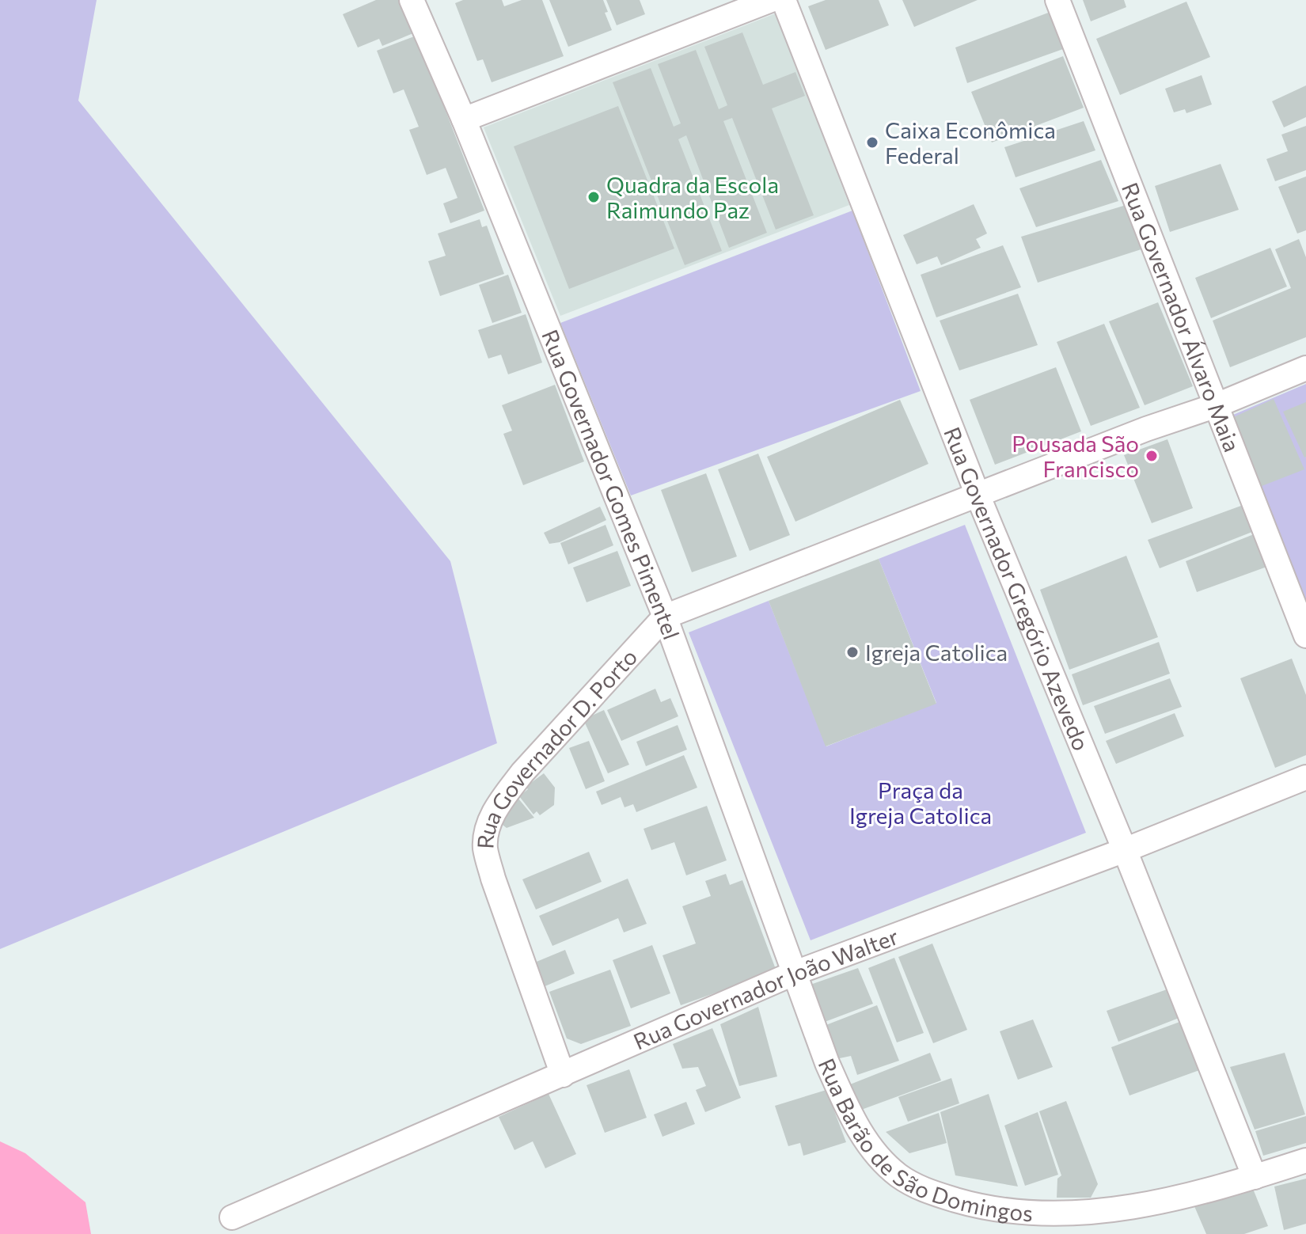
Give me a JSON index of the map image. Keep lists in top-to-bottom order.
{
  "streets": {
    "street": [
      "Rua Governador Álvaro Maia",
      "Rua Governador Gomes Pimentel",
      "Rua Governador Gregório Azevedo",
      "Rua Governador D. Porto",
      "Rua Governador João Walter",
      "Rua Barão de São Domingos"
    ]
  },
  "crossings": [
    ["Rua Governador Gomes Pimentel", "Rua Governador D. Porto"],
    ["Rua Governador Gomes Pimentel", "Rua Governador João Walter"],
    ["Rua Governador Gomes Pimentel", "Rua Barão de São Domingos"],
    ["Rua Governador Gregório Azevedo", "Rua Governador João Walter"],
    ["Rua Governador Gregório Azevedo", "Rua Barão de São Domingos"],
    ["Rua Governador D. Porto", "Rua Governador João Walter"],
    ["Rua Governador João Walter", "Rua Barão de São Domingos"]
  ],
  "parks": ["Praça da Igreja Catolica"],
  "places": [
    "Caixa Econômica Federal",
    "Quadra da Escola Raimundo Paz",
    "Pousada São Francisco",
    "Igreja Catolica"
  ]
}
